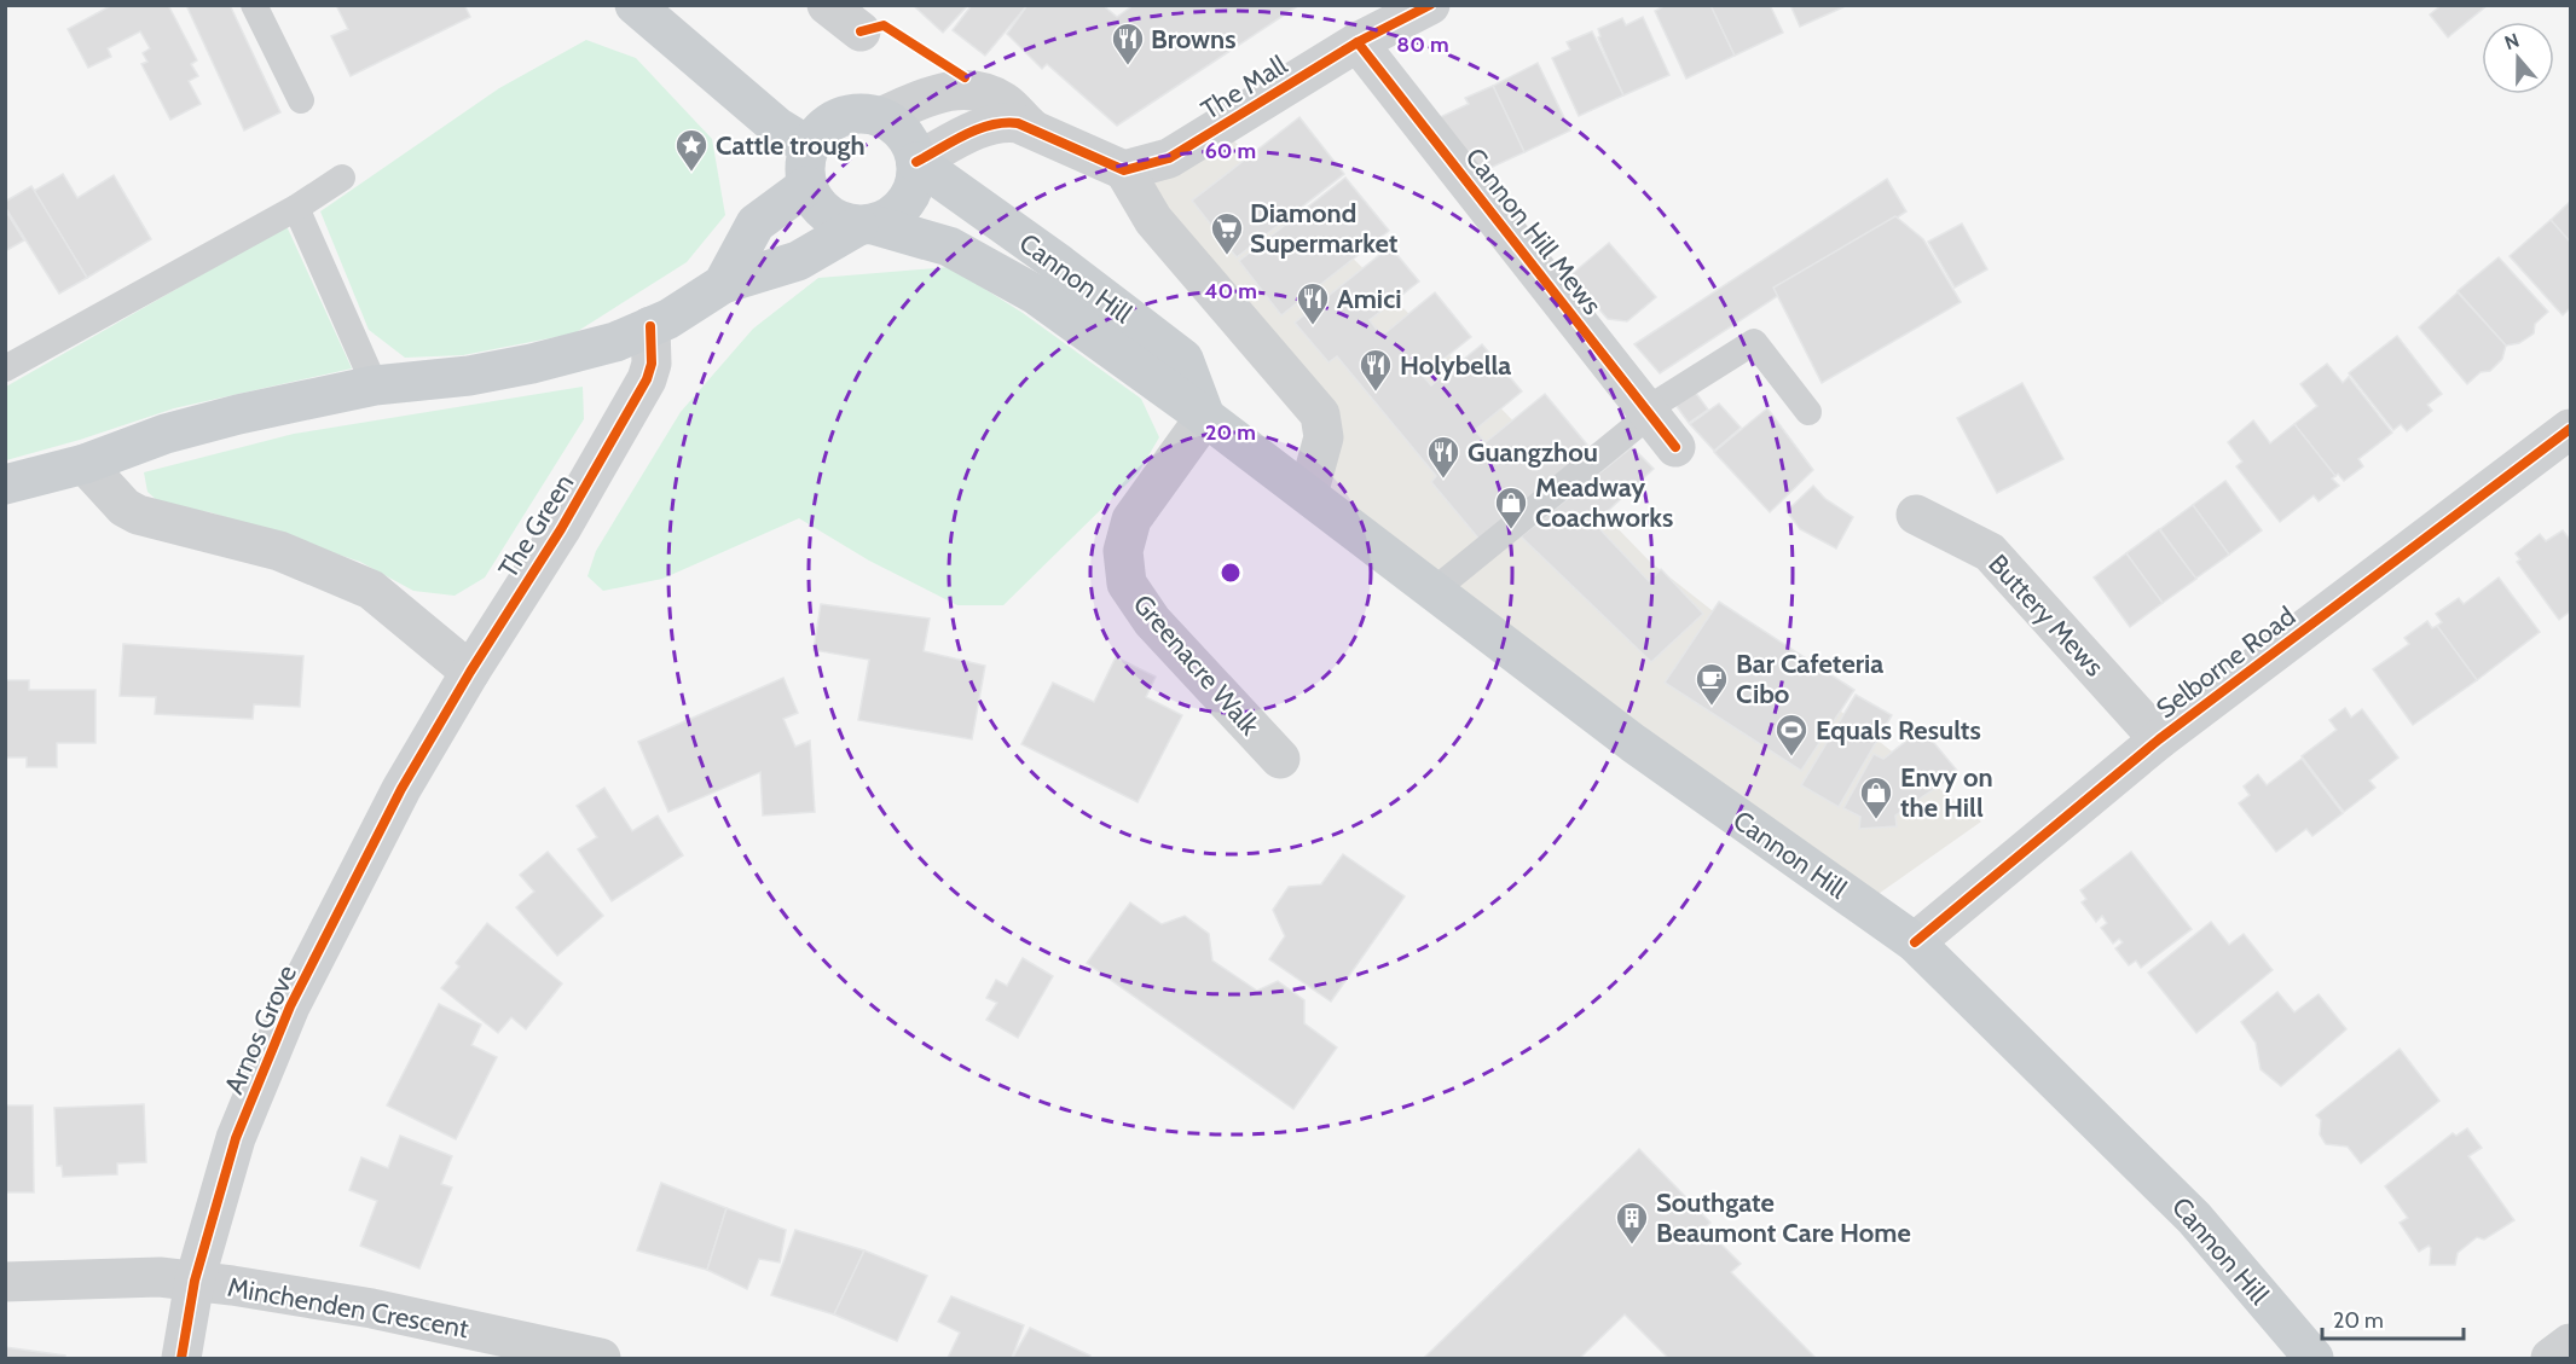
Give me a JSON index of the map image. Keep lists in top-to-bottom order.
{
  "streets": {
    "main road": ["Cannon Hill"],
    "street": [
      "The Mall",
      "Cannon Hill Mews",
      "The Green",
      "Buttery Mews",
      "Selborne Road",
      "Greenacre Walk",
      "Arnos Grove",
      "Minchenden Crescent"
    ]
  },
  "crossings": [
    ["The Mall", "Cannon Hill Mews"],
    ["Cannon Hill", "Selborne Road"],
    ["Cannon Hill", "Greenacre Walk"],
    ["The Green", "Arnos Grove"],
    ["Buttery Mews", "Selborne Road"],
    ["Arnos Grove", "Minchenden Crescent"]
  ],
  "places": {
    "restaurant": [
      "Browns",
      "Amici",
      "Holybella",
      "Guangzhou"
    ],
    "place": ["Cattle trough"],
    "supermarket": ["Diamond Supermarket"],
    "shop": ["Meadway Coachworks", "Envy on the Hill"],
    "cafe": ["Bar Cafeteria Cibo"],
    "sports": ["Equals Results"],
    "building": ["Southgate Beaumont Care Home"]
  },
  "scale_bar": "20 m",
  "north": "top",
  "rings": [
    "80 m",
    "60 m",
    "40 m",
    "20 m"
  ]
}
